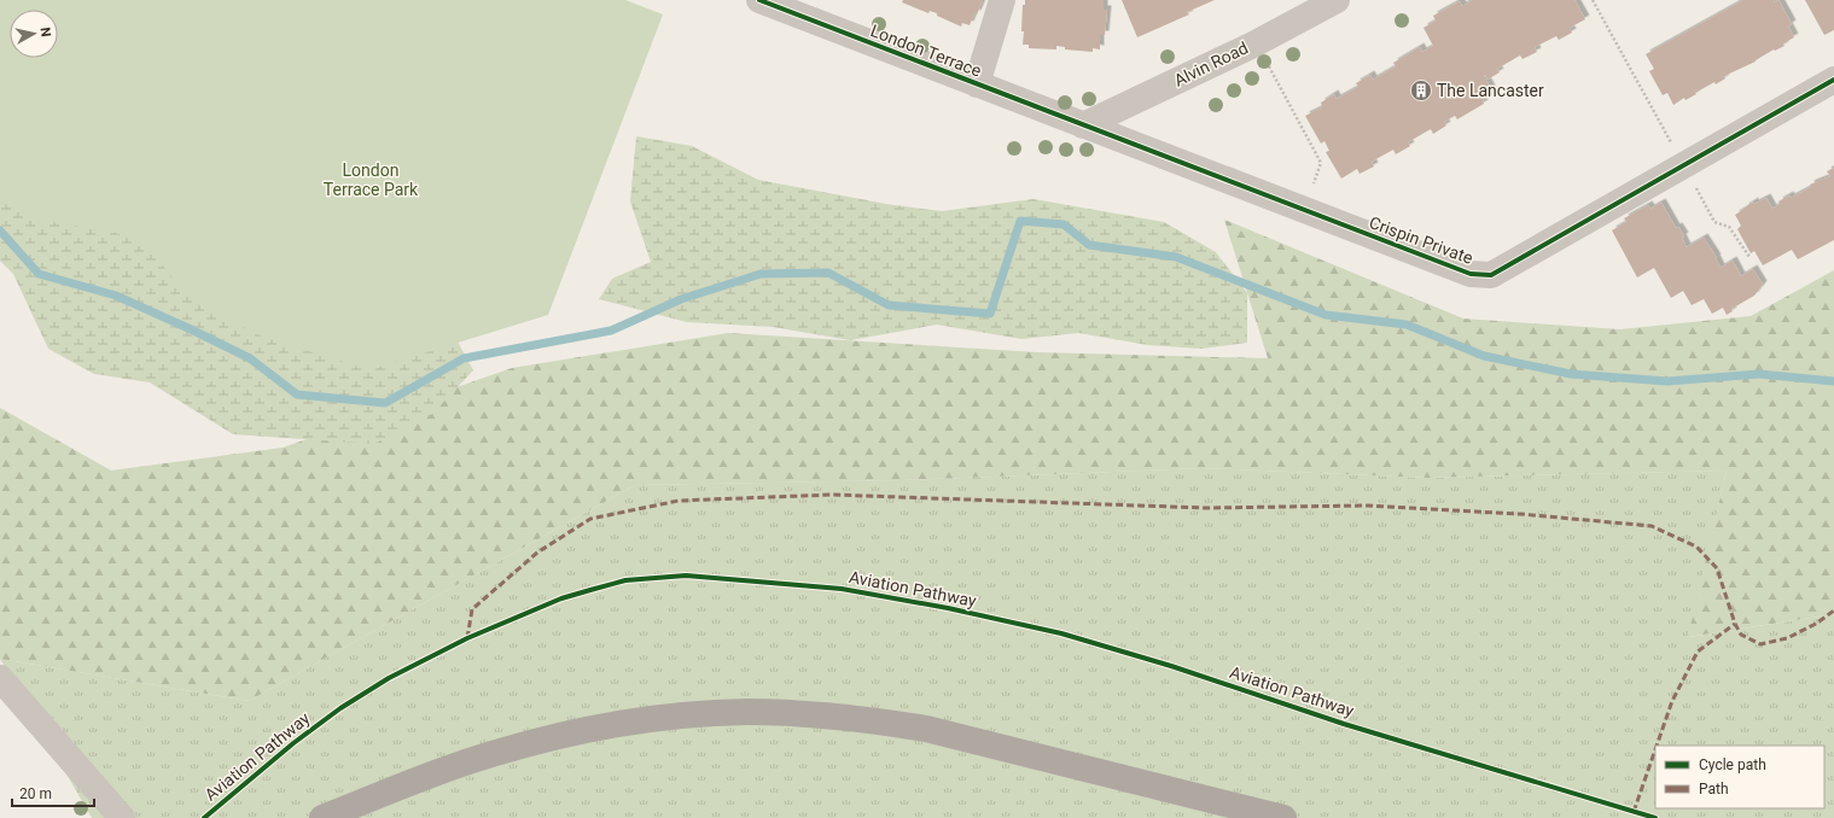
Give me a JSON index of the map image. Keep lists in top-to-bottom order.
{
  "streets": {
    "street": ["London Terrace", "Alvin Road", "Crispin Private"],
    "cycle path": ["Aviation Pathway"]
  },
  "crossings": [
    ["London Terrace", "Alvin Road"],
    ["London Terrace", "Crispin Private"],
    ["Alvin Road", "Crispin Private"]
  ],
  "parks": ["London Terrace Park"],
  "places": {
    "building": ["The Lancaster"]
  },
  "legend": ["Cycle path", "Path"],
  "scale_bar": "20 m",
  "north": "right"
}
